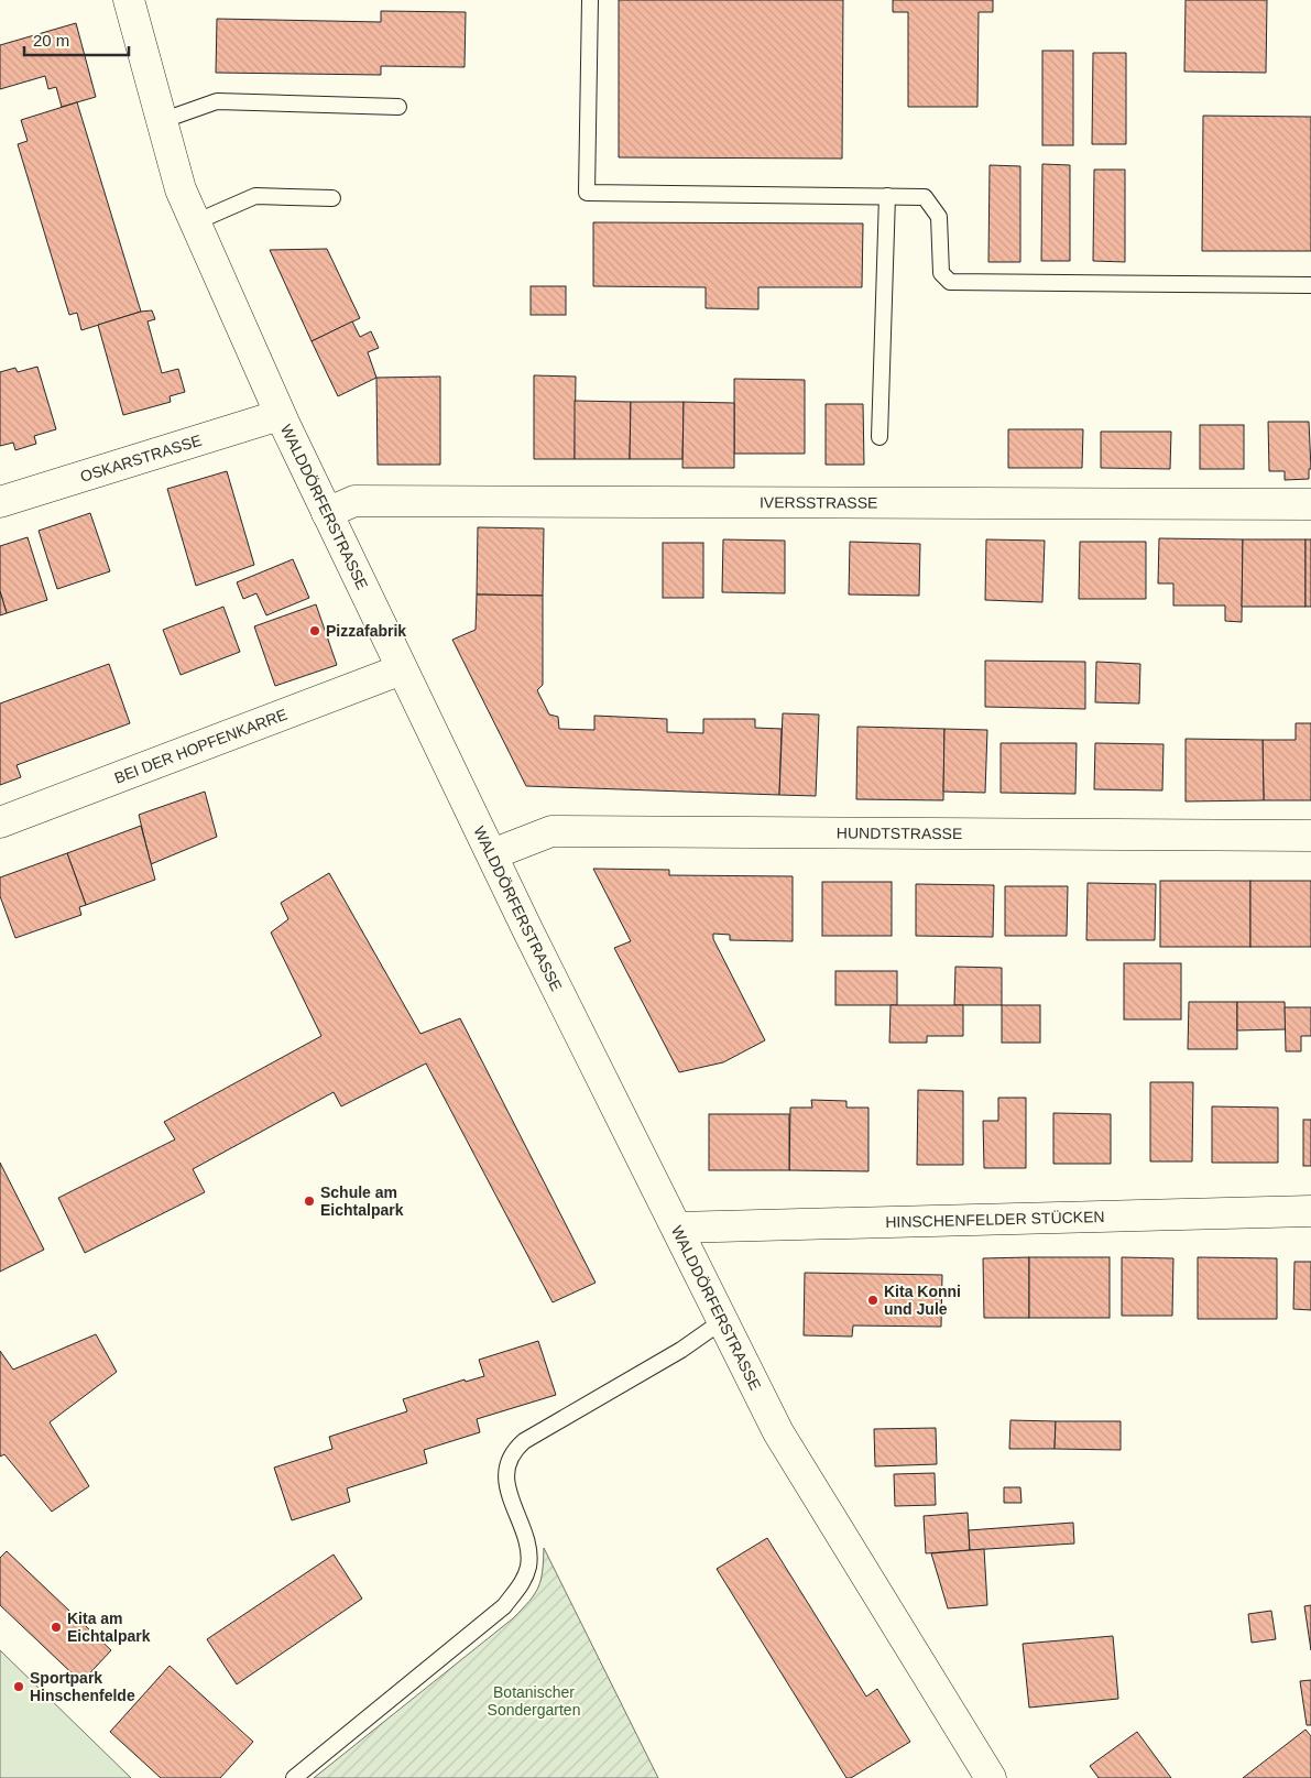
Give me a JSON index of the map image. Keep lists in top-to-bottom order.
{
  "streets": {
    "street": [
      "OSKARSTRASSE",
      "IVERSSTRASSE",
      "WALDDÖRFERSTRASSE",
      "BEI DER HOPFENKARRE",
      "HUNDTSTRASSE",
      "HINSCHENFELDER STÜCKEN"
    ]
  },
  "crossings": [
    ["OSKARSTRASSE", "WALDDÖRFERSTRASSE"],
    ["IVERSSTRASSE", "WALDDÖRFERSTRASSE"],
    ["WALDDÖRFERSTRASSE", "BEI DER HOPFENKARRE"],
    ["WALDDÖRFERSTRASSE", "HUNDTSTRASSE"],
    ["WALDDÖRFERSTRASSE", "HINSCHENFELDER STÜCKEN"]
  ],
  "parks": ["Botanischer Sondergarten"],
  "places": [
    "Pizzafabrik",
    "Schule am Eichtalpark",
    "Kita Konni und Jule",
    "Kita am Eichtalpark",
    "Sportpark Hinschenfelde"
  ],
  "scale_bar": "20 m"
}
